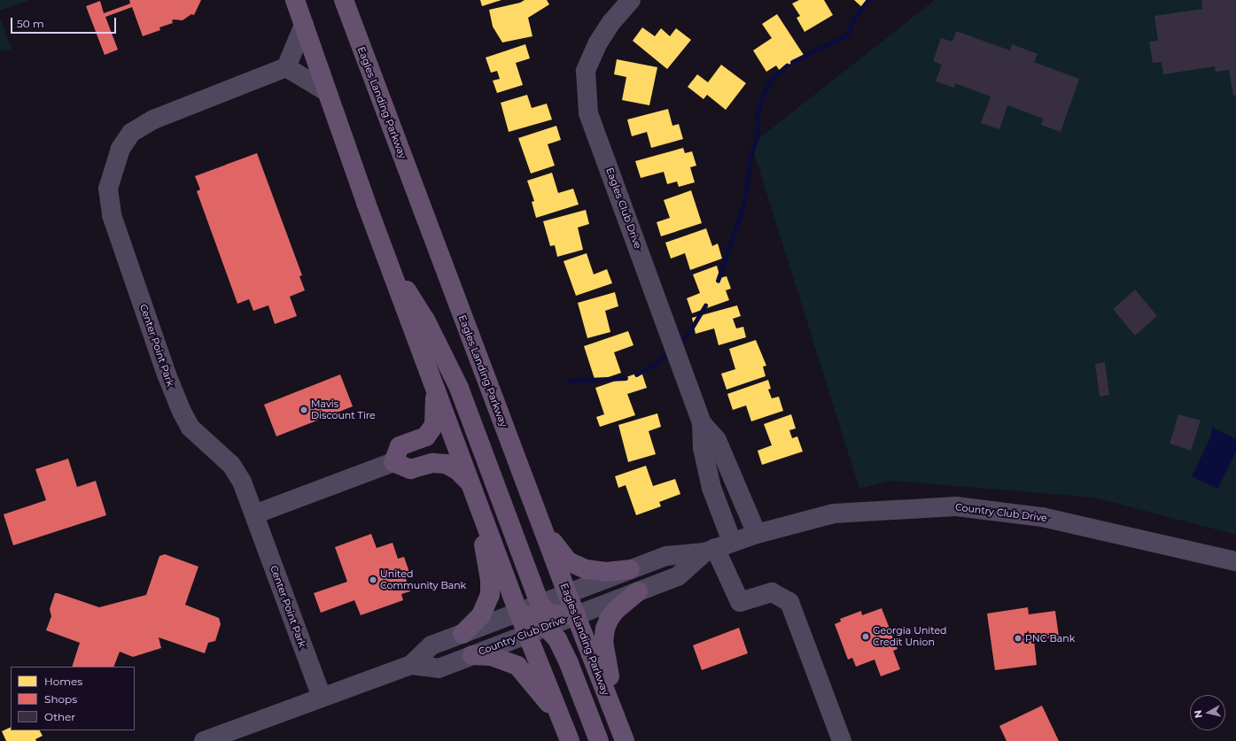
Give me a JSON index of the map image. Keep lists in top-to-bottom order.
{
  "streets": {
    "main road": ["Eagles Landing Parkway"],
    "street": ["Eagles Club Drive", "Center Point Park", "Country Club Drive"]
  },
  "crossings": [
    ["Eagles Landing Parkway", "Country Club Drive"],
    ["Center Point Park", "Country Club Drive"]
  ],
  "places": [
    "Mavis Discount Tire",
    "United Community Bank",
    "Georgia United Credit Union",
    "PNC Bank"
  ],
  "legend": ["Homes", "Shops", "Other"],
  "scale_bar": "50 m",
  "north": "left"
}
